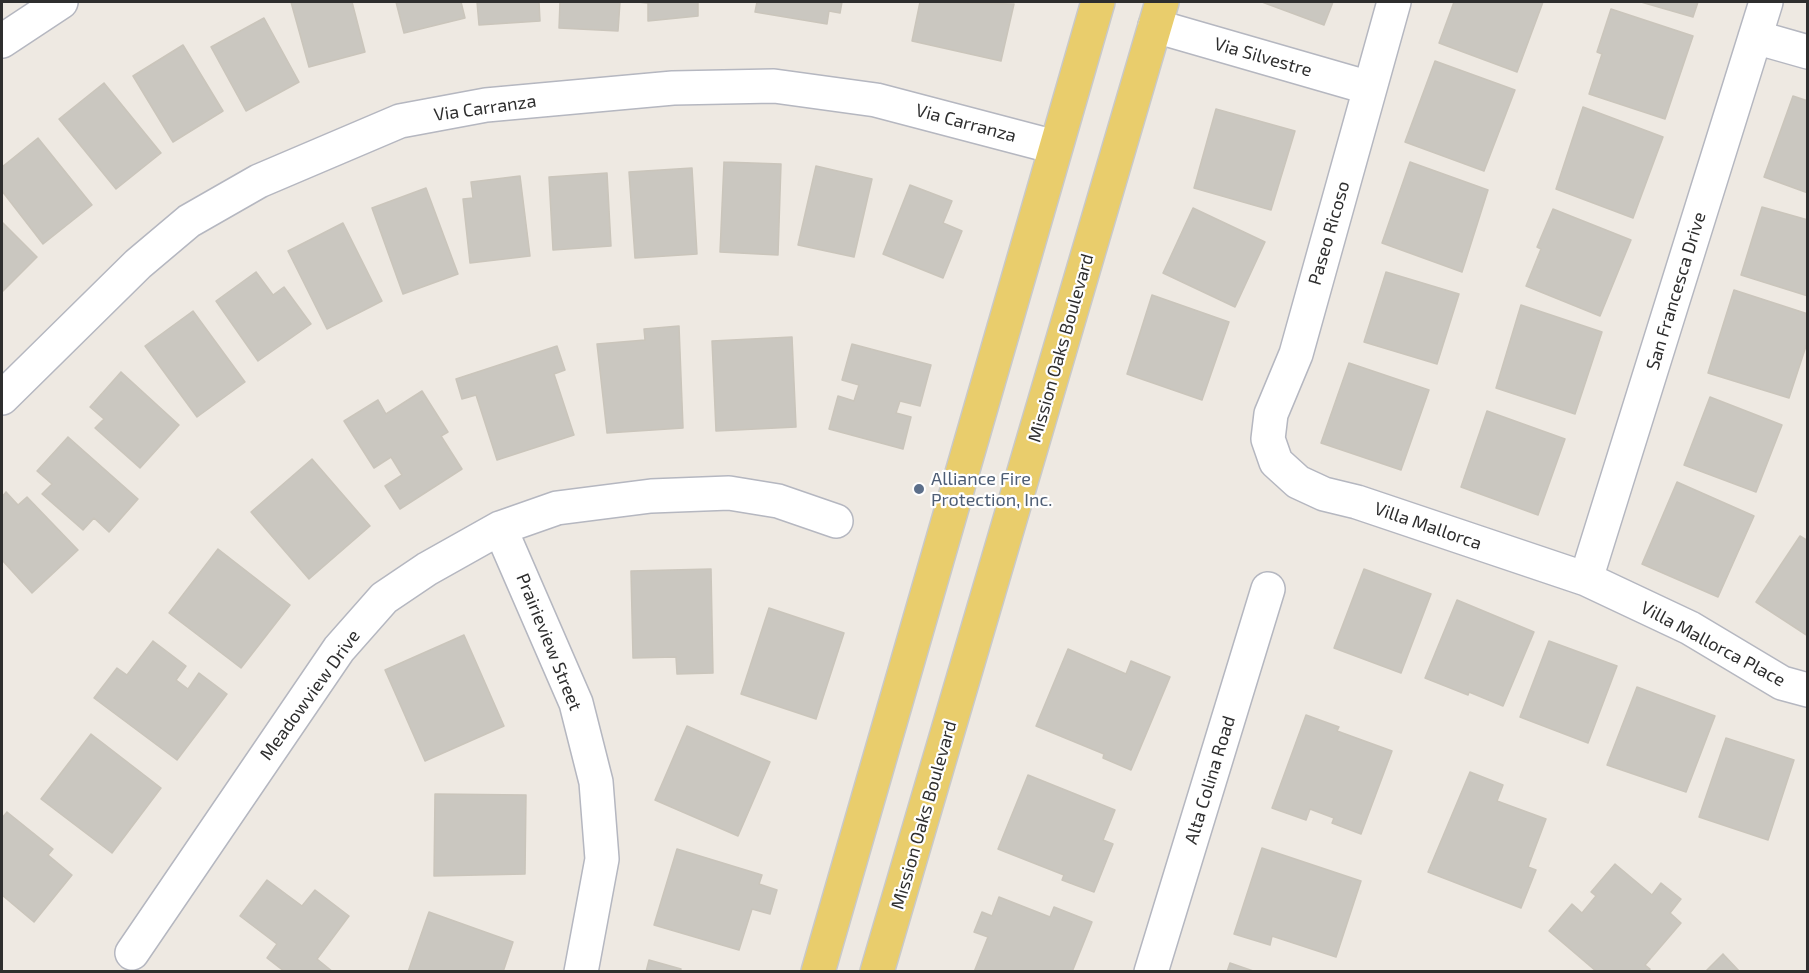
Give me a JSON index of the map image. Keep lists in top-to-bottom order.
{
  "streets": {
    "main road": ["Mission Oaks Boulevard"],
    "street": [
      "Via Silvestre",
      "Via Carranza",
      "Paseo Ricoso",
      "San Francesca Drive",
      "Villa Mallorca",
      "Prairieview Street",
      "Villa Mallorca Place",
      "Meadowview Drive",
      "Alta Colina Road"
    ]
  },
  "crossings": [
    ["Via Silvestre", "Paseo Ricoso"],
    ["Via Silvestre", "Mission Oaks Boulevard"],
    ["Paseo Ricoso", "Villa Mallorca"],
    ["San Francesca Drive", "Villa Mallorca"],
    ["San Francesca Drive", "Villa Mallorca Place"],
    ["Villa Mallorca", "Villa Mallorca Place"],
    ["Prairieview Street", "Meadowview Drive"]
  ],
  "places": ["Alliance Fire Protection, Inc."]
}
